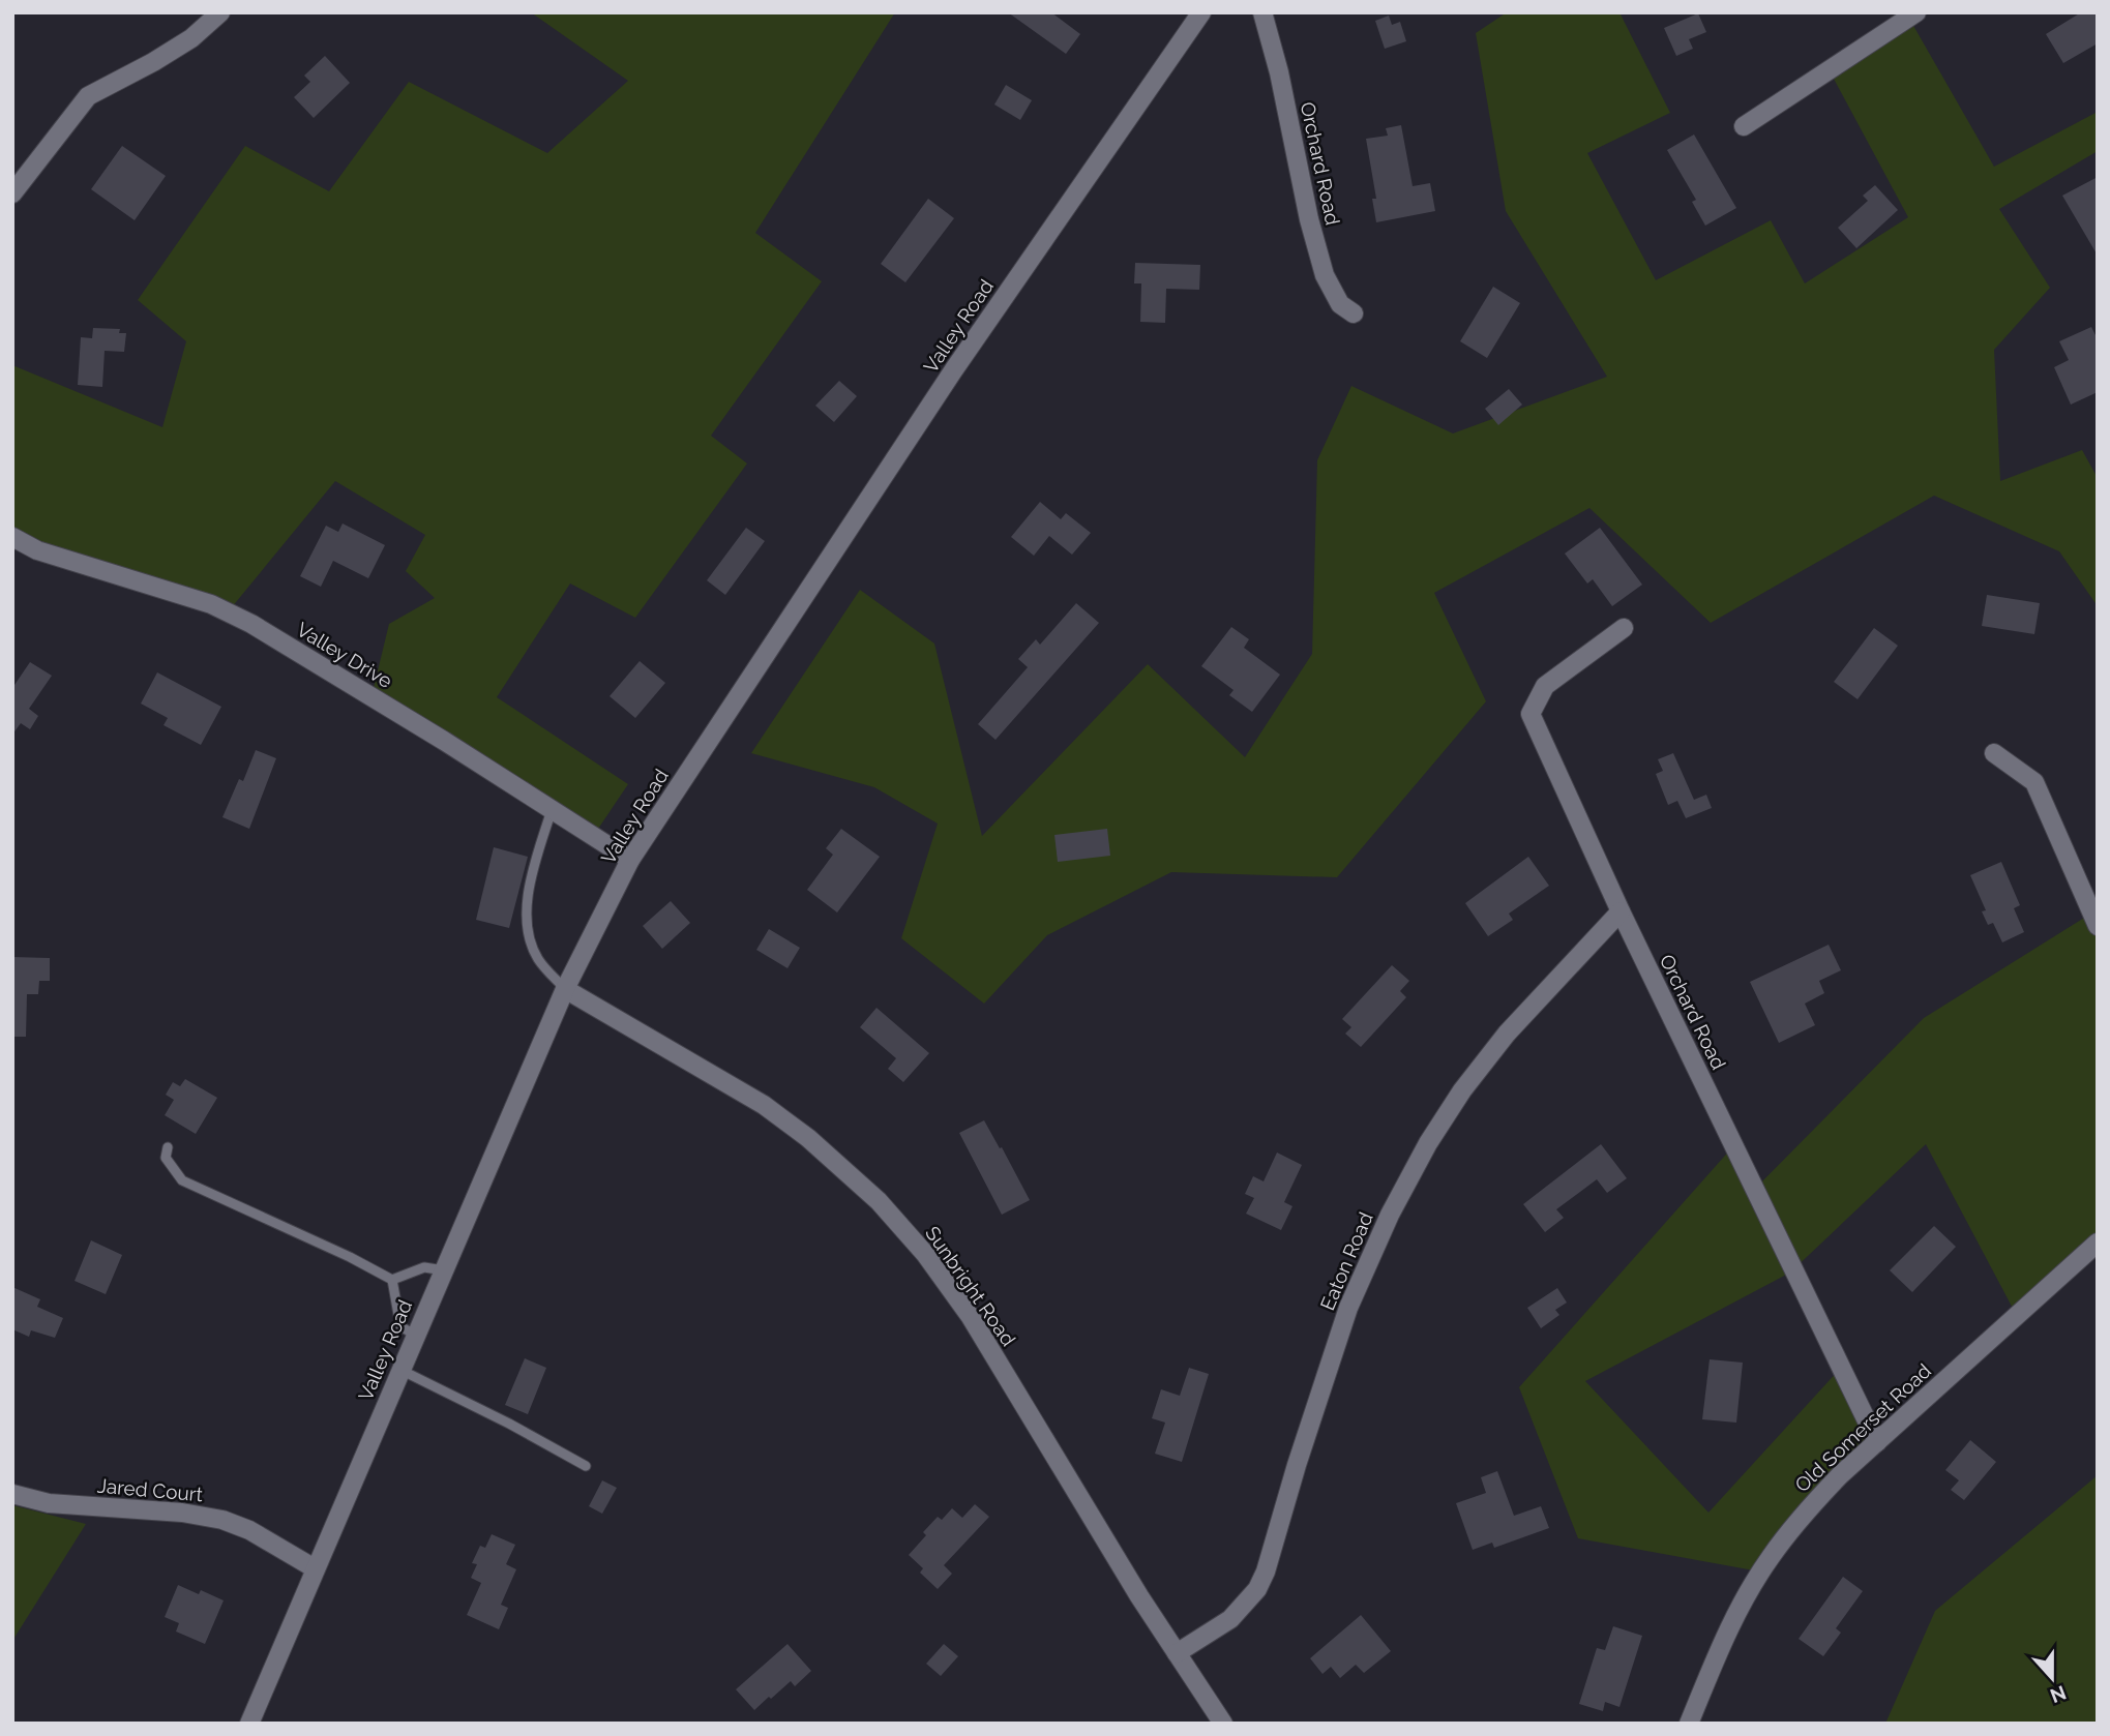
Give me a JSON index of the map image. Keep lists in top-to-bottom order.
{
  "streets": {
    "street": [
      "Orchard Road",
      "Valley Road",
      "Valley Drive",
      "Eaton Road",
      "Sunbright Road",
      "Old Somerset Road",
      "Jared Court"
    ]
  },
  "crossings": [
    ["Orchard Road", "Eaton Road"],
    ["Orchard Road", "Old Somerset Road"],
    ["Valley Road", "Valley Drive"],
    ["Valley Road", "Sunbright Road"],
    ["Valley Road", "Jared Court"],
    ["Eaton Road", "Sunbright Road"]
  ],
  "north": "bottom"
}
